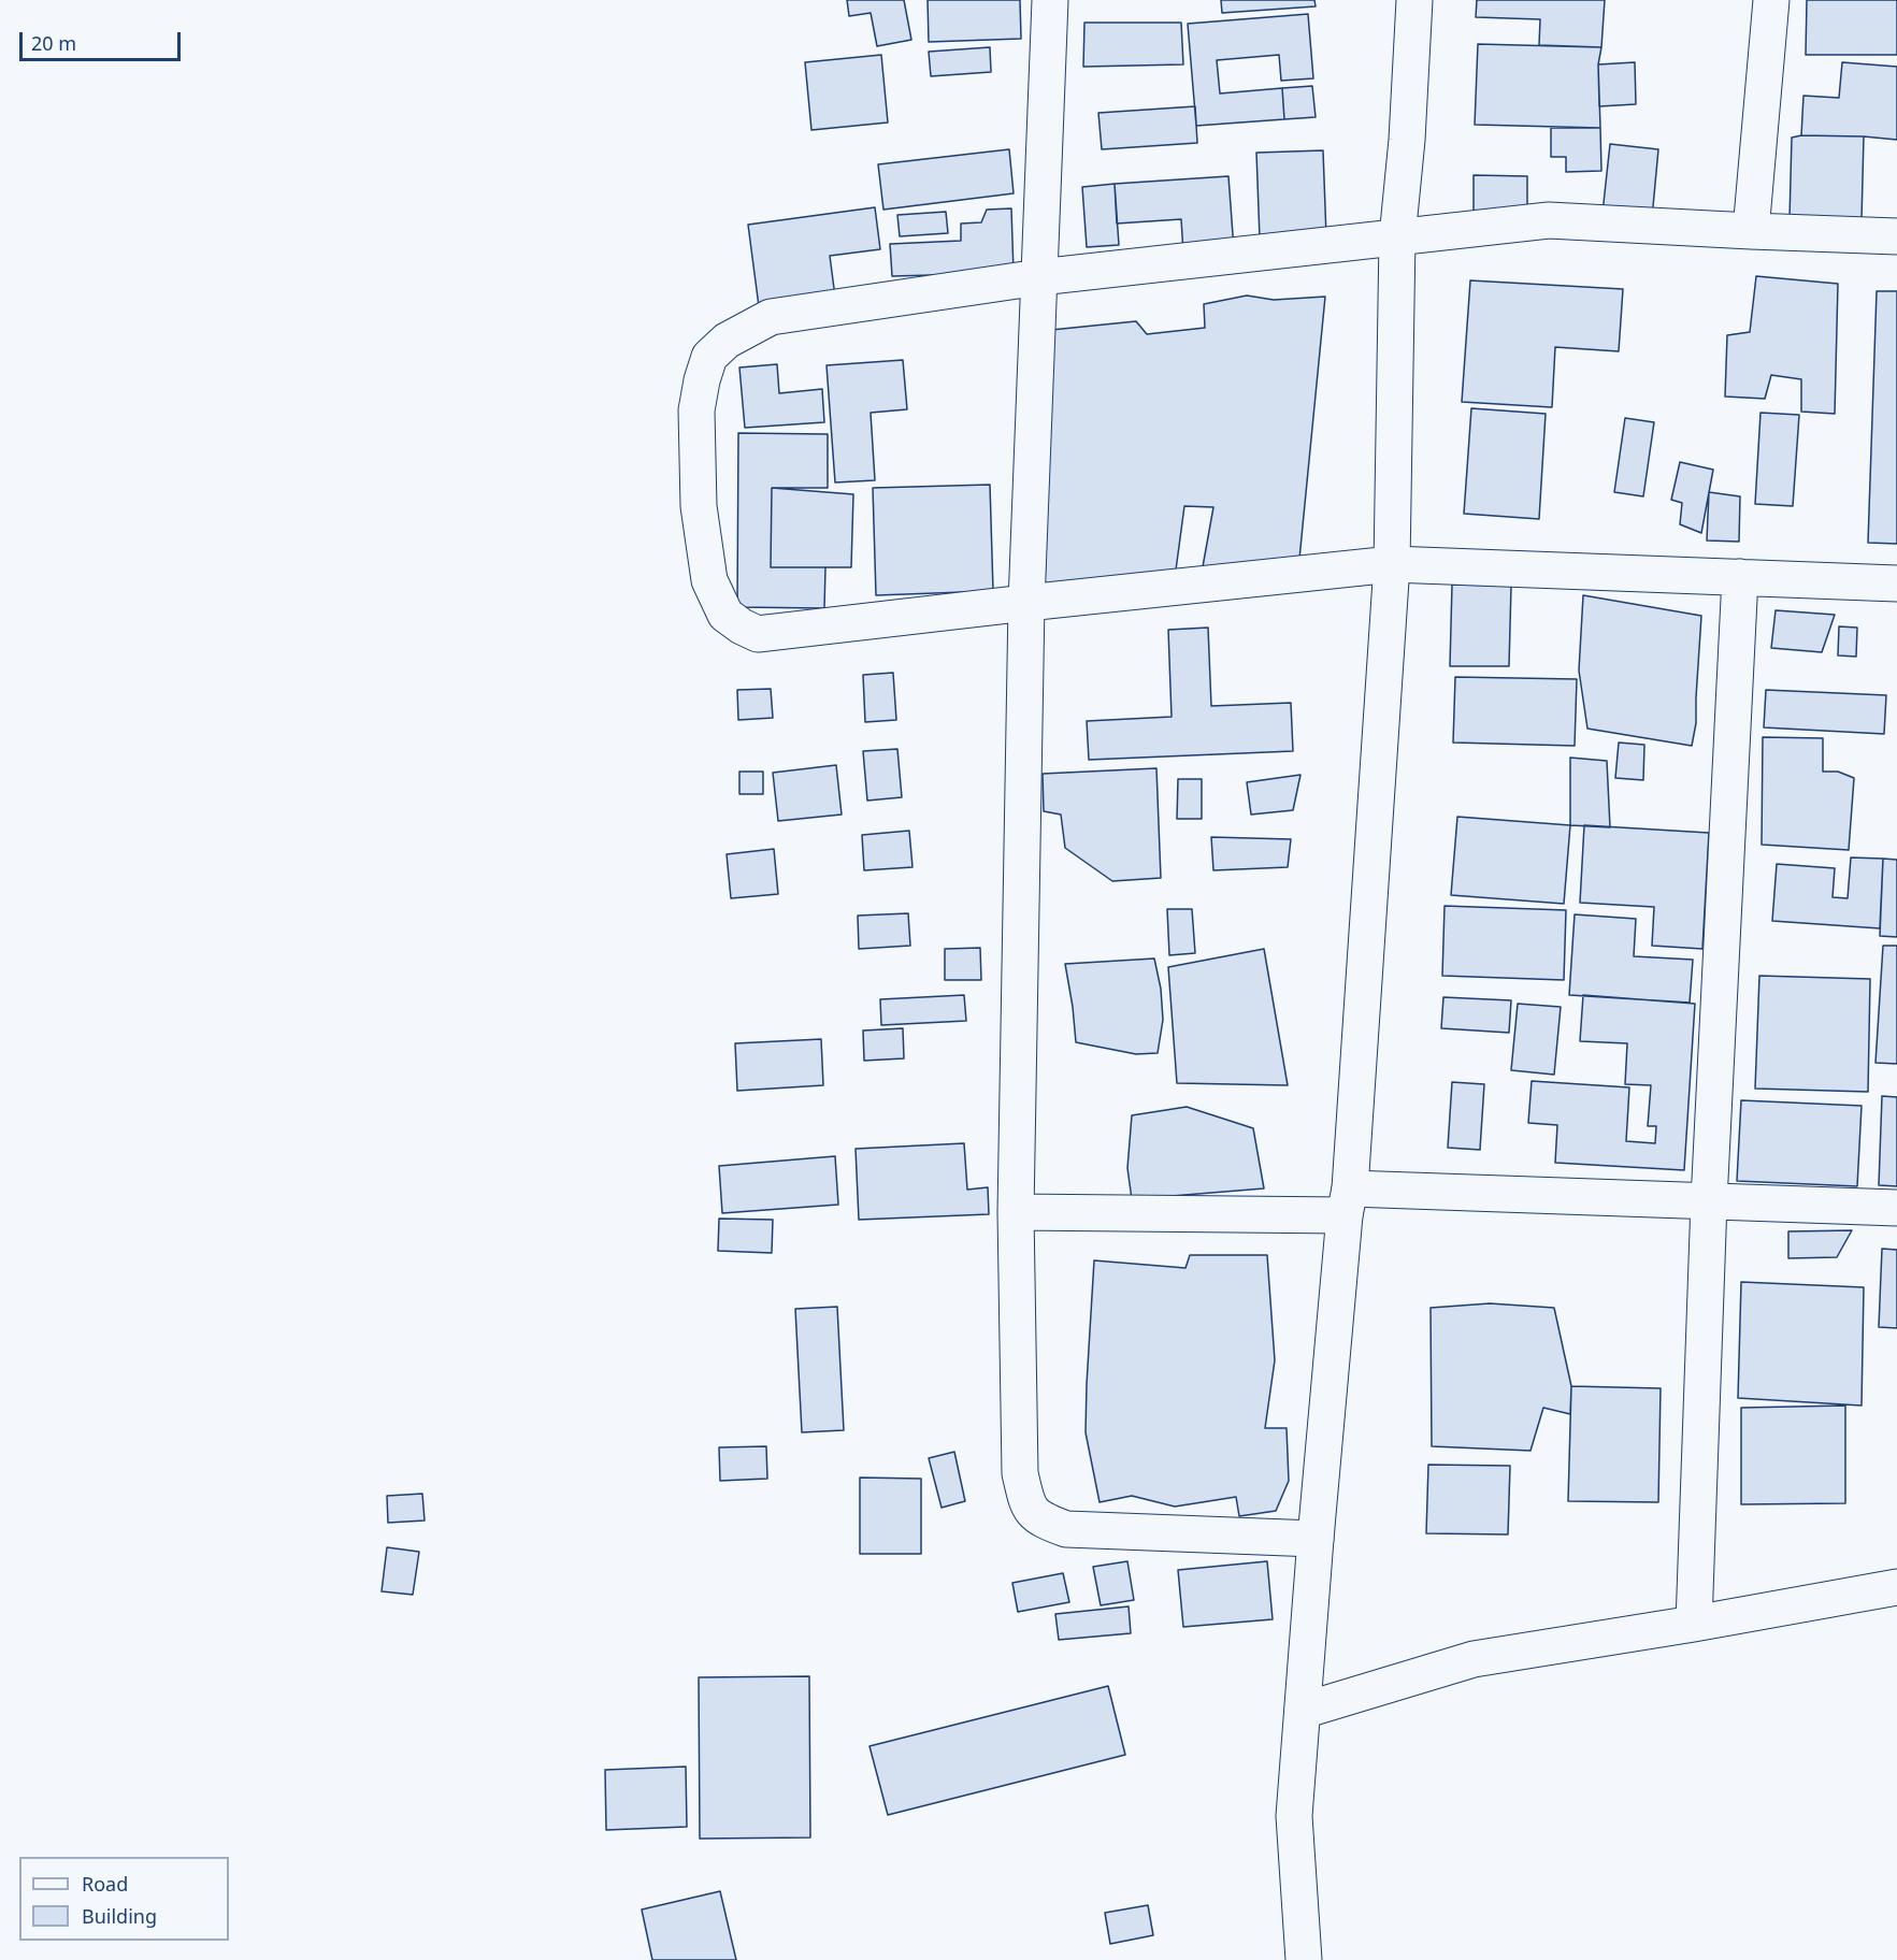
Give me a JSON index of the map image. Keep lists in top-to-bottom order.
{
  "legend": ["Road", "Building"],
  "scale_bar": "20 m"
}
